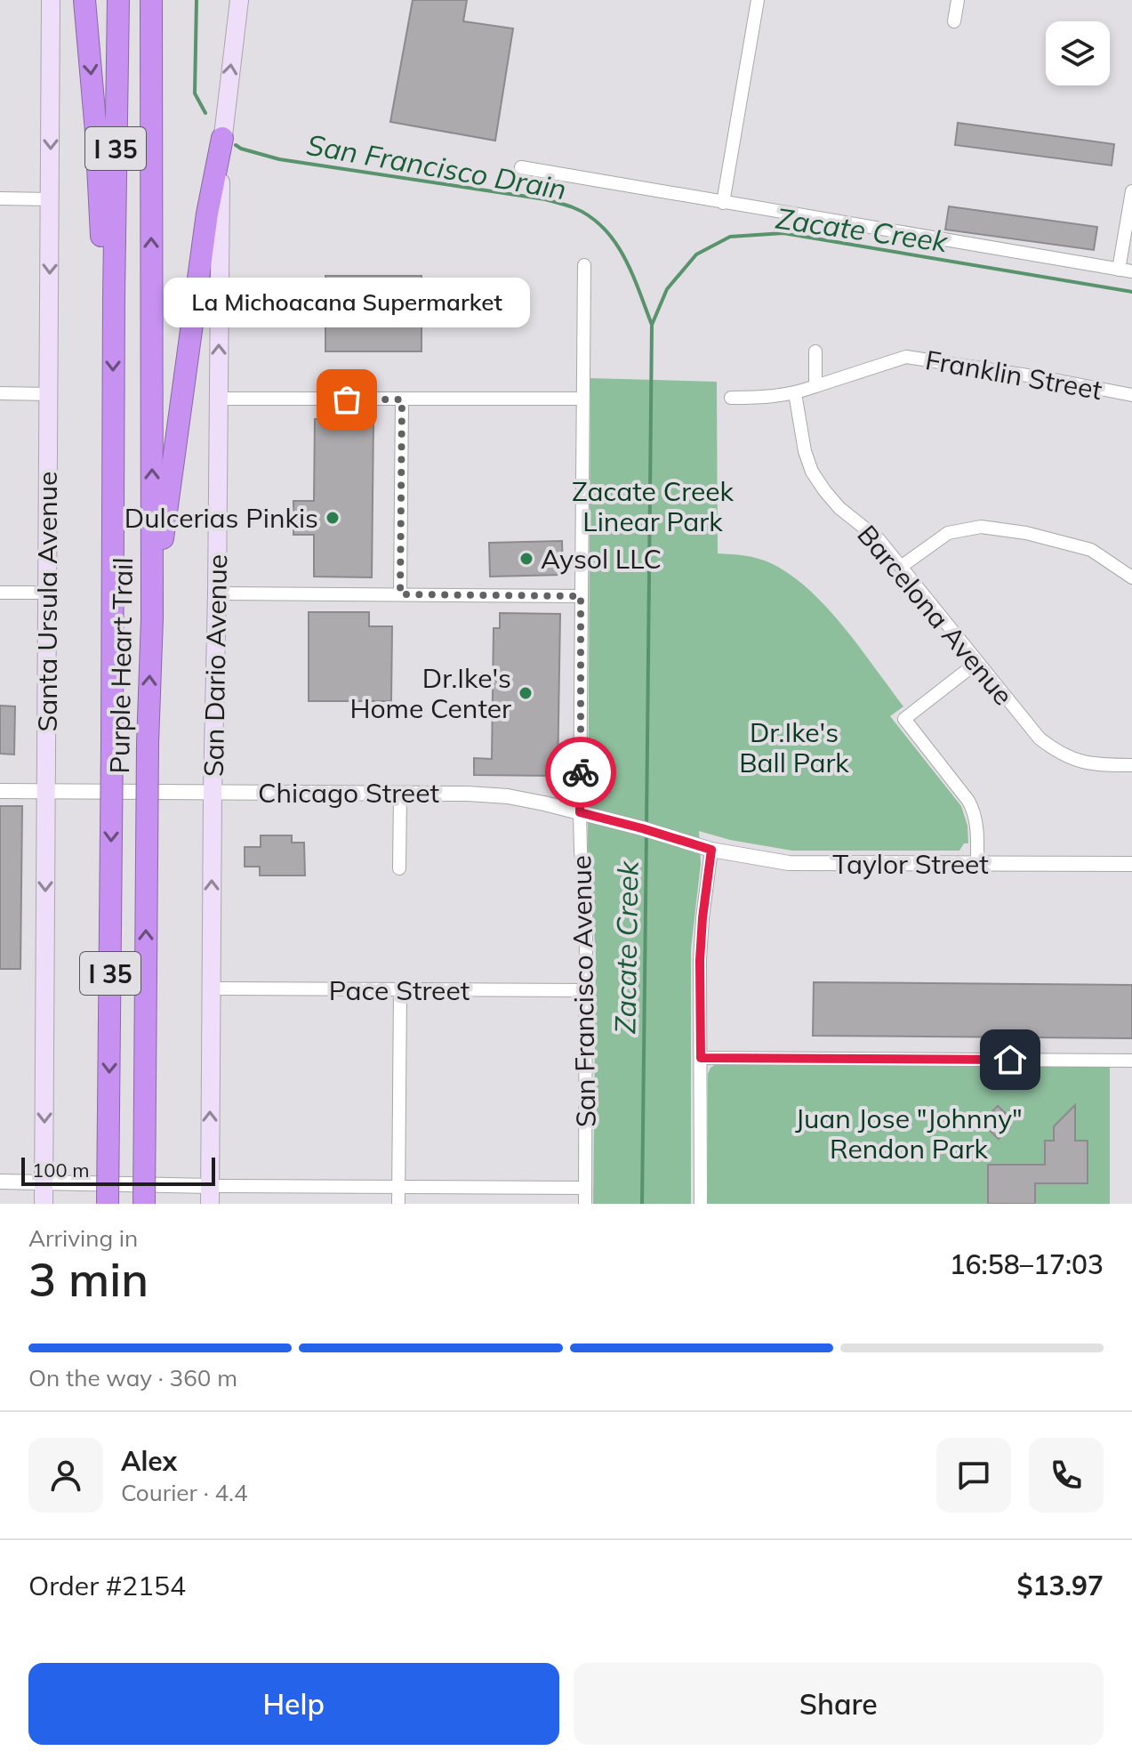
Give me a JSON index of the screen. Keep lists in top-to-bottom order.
{
  "streets": {
    "highway": ["I 35", "Purple Heart Trail"],
    "main road": ["Santa Ursula Avenue", "San Dario Avenue"],
    "street": [
      "Franklin Street",
      "Barcelona Avenue",
      "Chicago Street",
      "Taylor Street",
      "Pace Street",
      "San Francisco Avenue"
    ]
  },
  "crossings": [
    ["Franklin Street", "Barcelona Avenue"],
    ["Santa Ursula Avenue", "Chicago Street"],
    ["San Dario Avenue", "Chicago Street"],
    ["San Dario Avenue", "Pace Street"],
    ["Chicago Street", "Taylor Street"],
    ["Chicago Street", "San Francisco Avenue"],
    ["Pace Street", "San Francisco Avenue"]
  ],
  "one_way": ["Santa Ursula Avenue", "San Dario Avenue"],
  "water": ["San Francisco Drain", "Zacate Creek"],
  "parks": ["Zacate Creek Linear Park", "Dr.Ike's Ball Park", "Juan Jose \"Johnny\" Rendon Park"],
  "places": [
    "La Michoacana Supermarket",
    "Dulcerias Pinkis",
    "Aysol LLC",
    "Dr.Ike's Home Center"
  ],
  "scale_bar": "100 m",
  "page": {
    "bubble": "La Michoacana Supermarket",
    "scale": "100 m",
    "heading": ["3 min", "Arriving in", "16:58–17:03"],
    "panel": [
      "Alex",
      "Courier · 4.4",
      "Order #2154",
      "$13.97"
    ],
    "bar": "On the way · 360 m",
    "buttons": ["Help", "Share"]
  }
}
